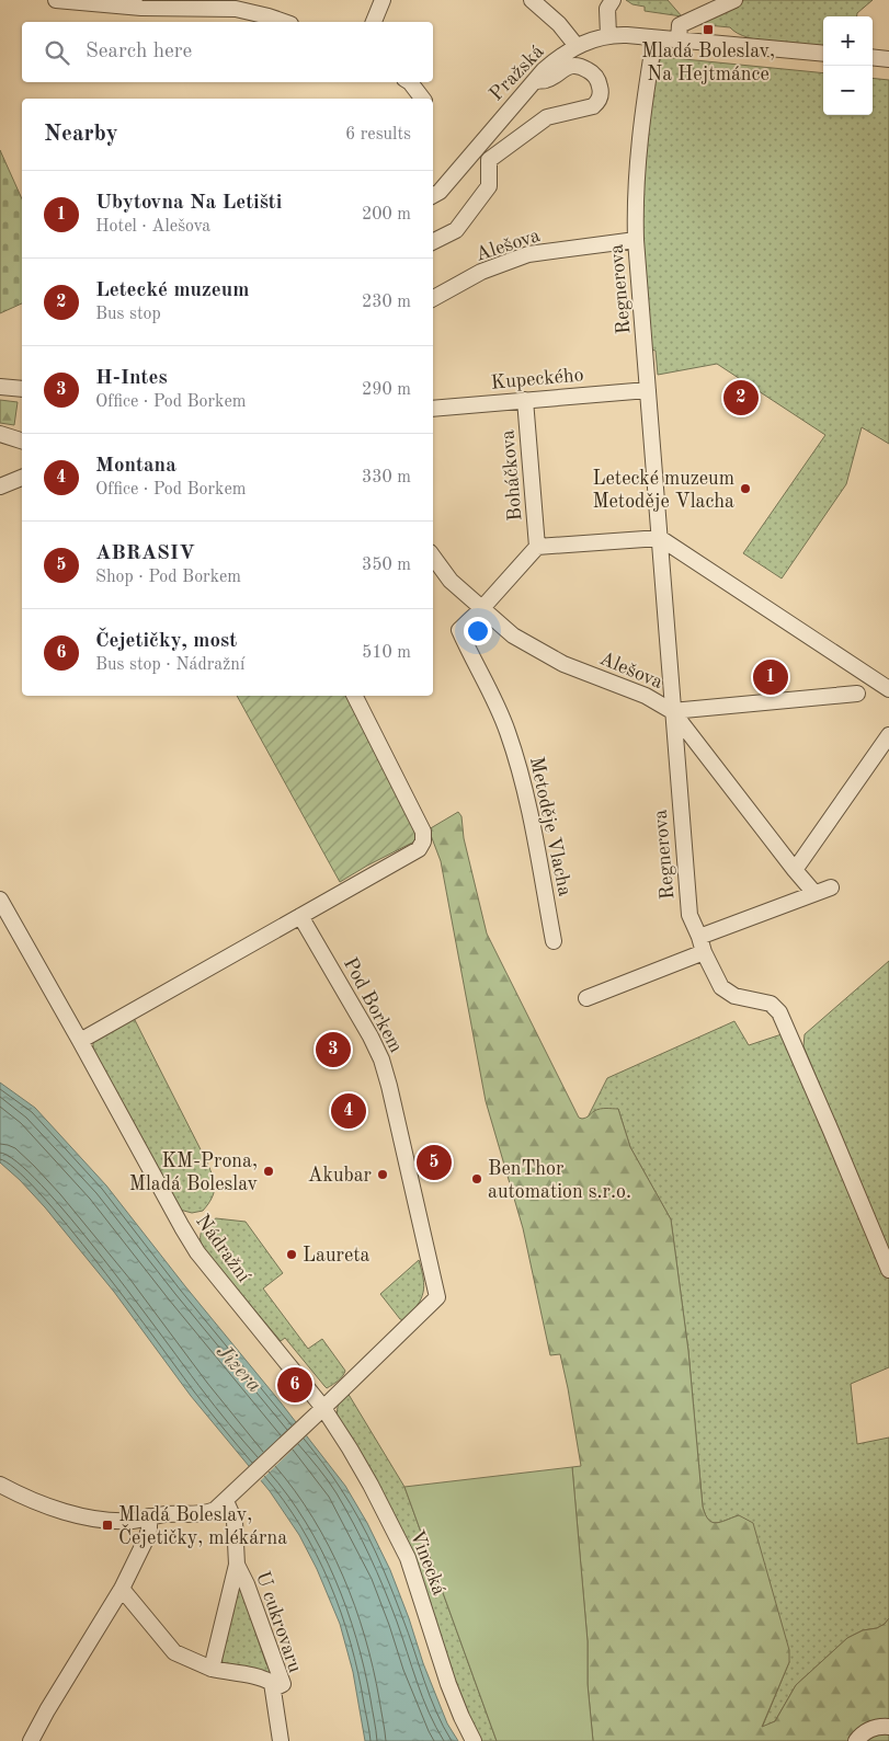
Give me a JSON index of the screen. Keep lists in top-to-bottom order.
{
  "streets": {
    "street": [
      "Pražská",
      "Alešova",
      "Regnerova",
      "Kupeckého",
      "Boháčkova",
      "Metoděje Vlacha",
      "Pod Borkem",
      "Nádražní",
      "Vinecká",
      "U cukrovaru"
    ]
  },
  "crossings": [
    ["Pražská", "Regnerova"],
    ["Alešova", "Regnerova"],
    ["Alešova", "Metoděje Vlacha"],
    ["Regnerova", "Kupeckého"],
    ["Kupeckého", "Boháčkova"],
    ["Pod Borkem", "Nádražní"],
    ["Pod Borkem", "Vinecká"],
    ["Nádražní", "Vinecká"]
  ],
  "water": ["Jizera"],
  "places": {
    "transit": ["Mladá Boleslav, Na Hejtmánce", "Mladá Boleslav, Čejetičky, mlékárna"],
    "other": [
      "Letecké muzeum Metoděje Vlacha",
      "KM-Prona, Mladá Boleslav",
      "Akubar",
      "BenThor automation s.r.o.",
      "Laureta"
    ]
  },
  "page": {
    "map_buttons": ["+", "−"],
    "search": "Search here",
    "heading": ["Nearby", "6 results"],
    "list": [
      {
        "mark": "1",
        "name": "Ubytovna Na Letišti",
        "note": "Hotel · Alešova",
        "value": "200 m"
      },
      {
        "mark": "2",
        "name": "Letecké muzeum",
        "note": "Bus stop",
        "value": "230 m"
      },
      {
        "mark": "3",
        "name": "H-Intes",
        "note": "Office · Pod Borkem",
        "value": "290 m"
      },
      {
        "mark": "4",
        "name": "Montana",
        "note": "Office · Pod Borkem",
        "value": "330 m"
      },
      {
        "mark": "5",
        "name": "ABRASIV",
        "note": "Shop · Pod Borkem",
        "value": "350 m"
      },
      {
        "mark": "6",
        "name": "Čejetičky, most",
        "note": "Bus stop · Nádražní",
        "value": "510 m"
      }
    ],
    "pins": [
      "2",
      "1",
      "3",
      "4",
      "5",
      "6"
    ]
  }
}
